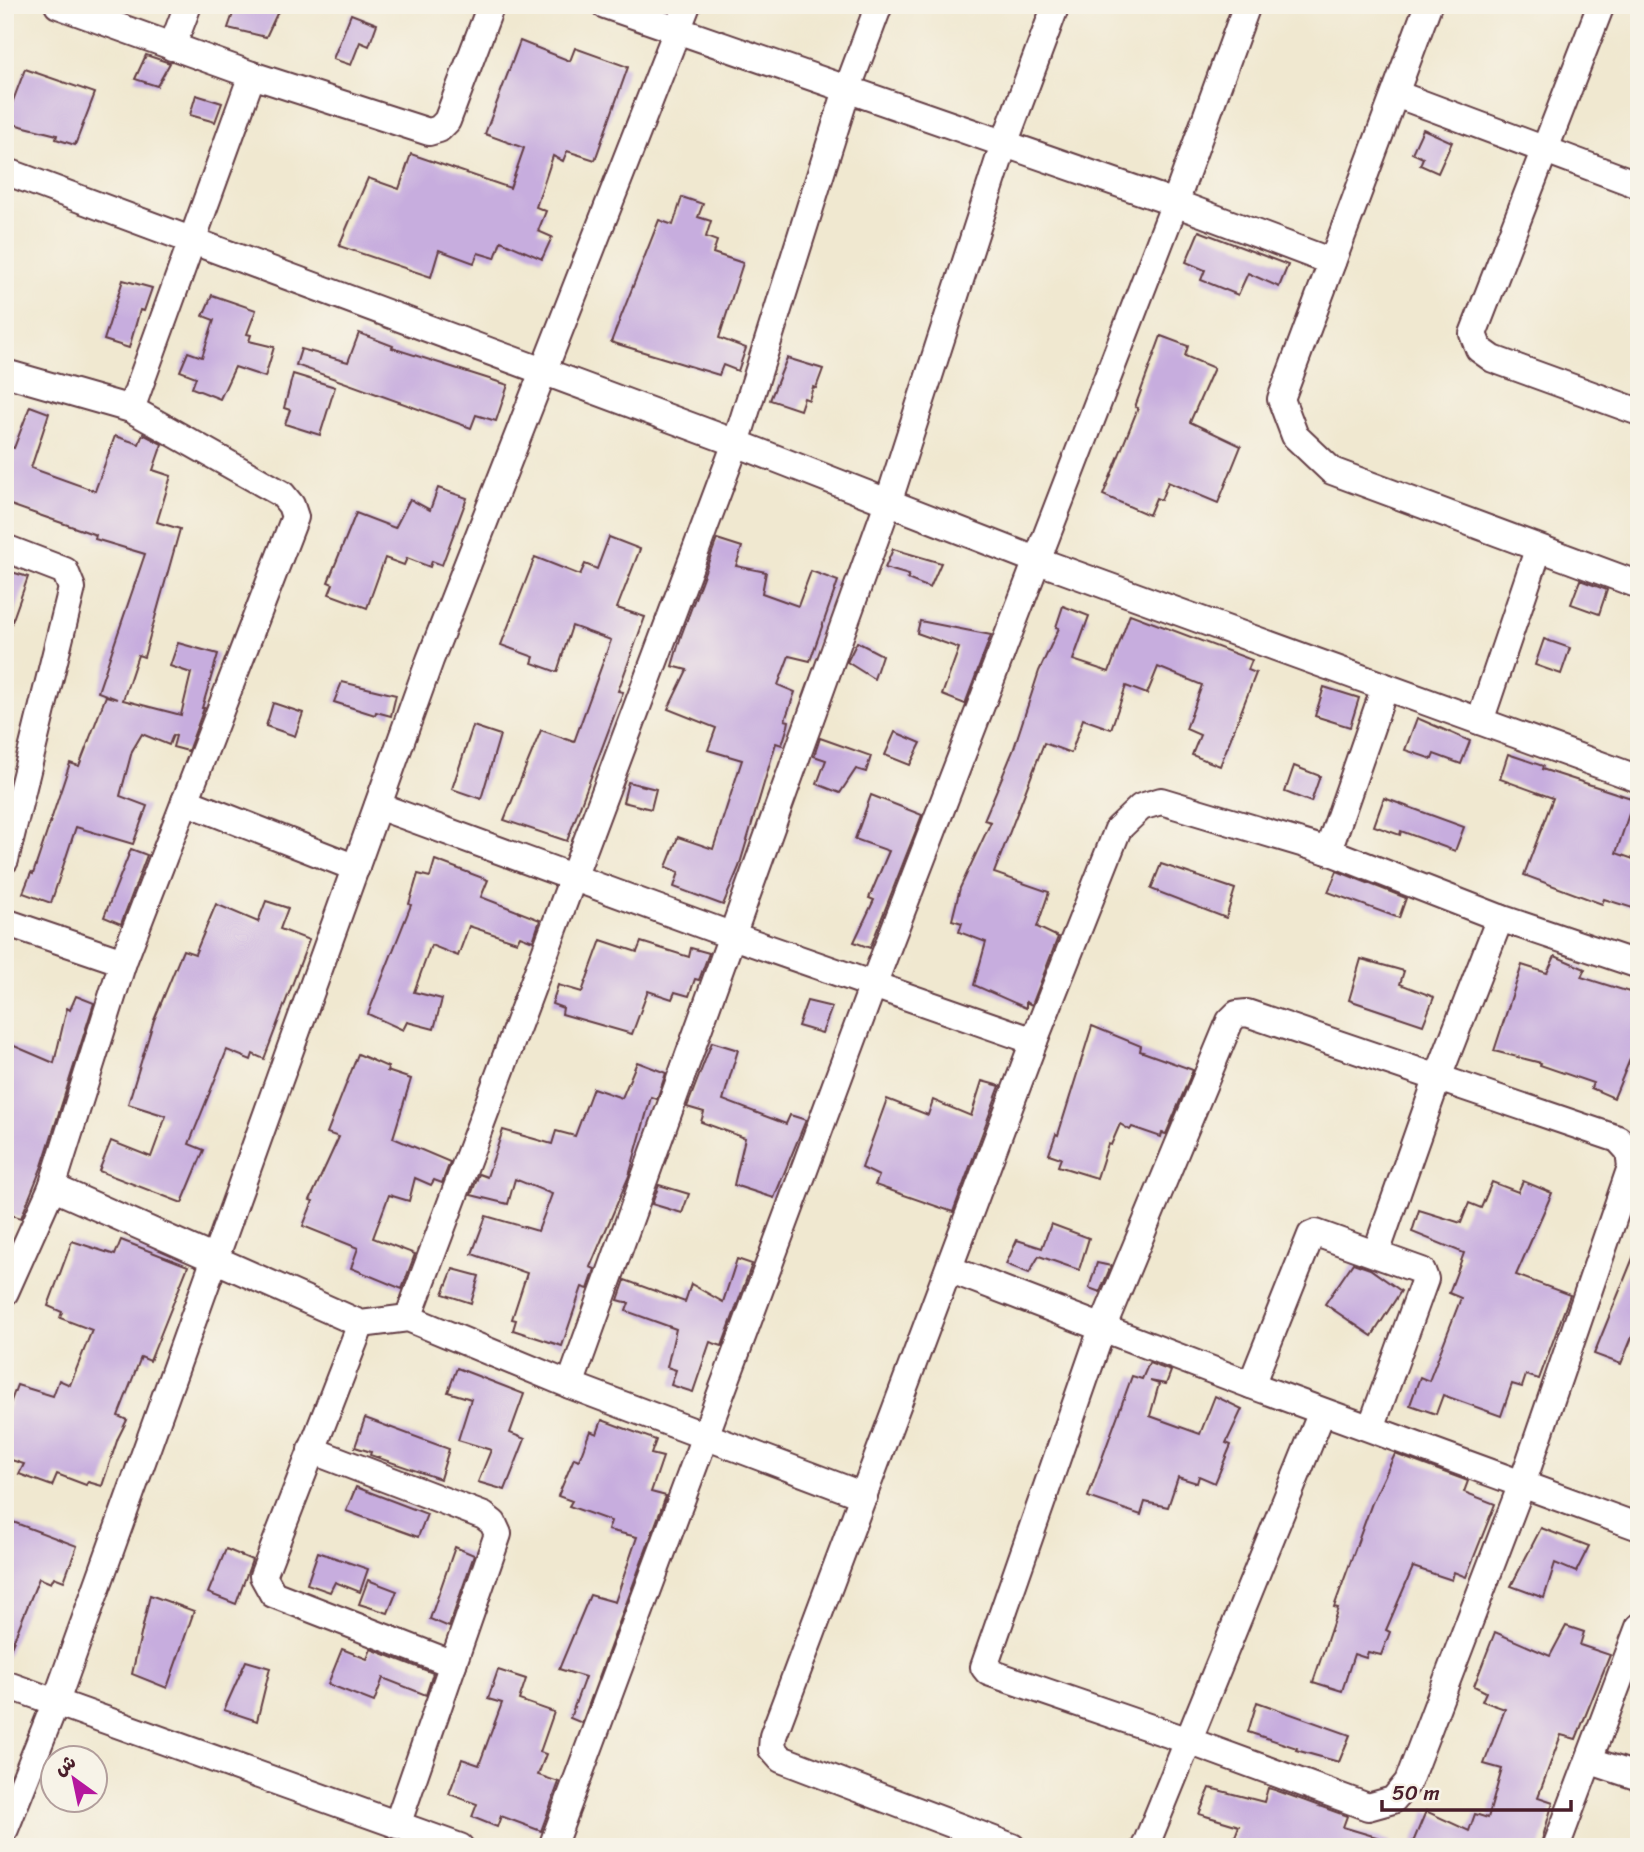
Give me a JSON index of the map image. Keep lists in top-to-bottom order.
{
  "scale_bar": "50 m",
  "north": "top left"
}
